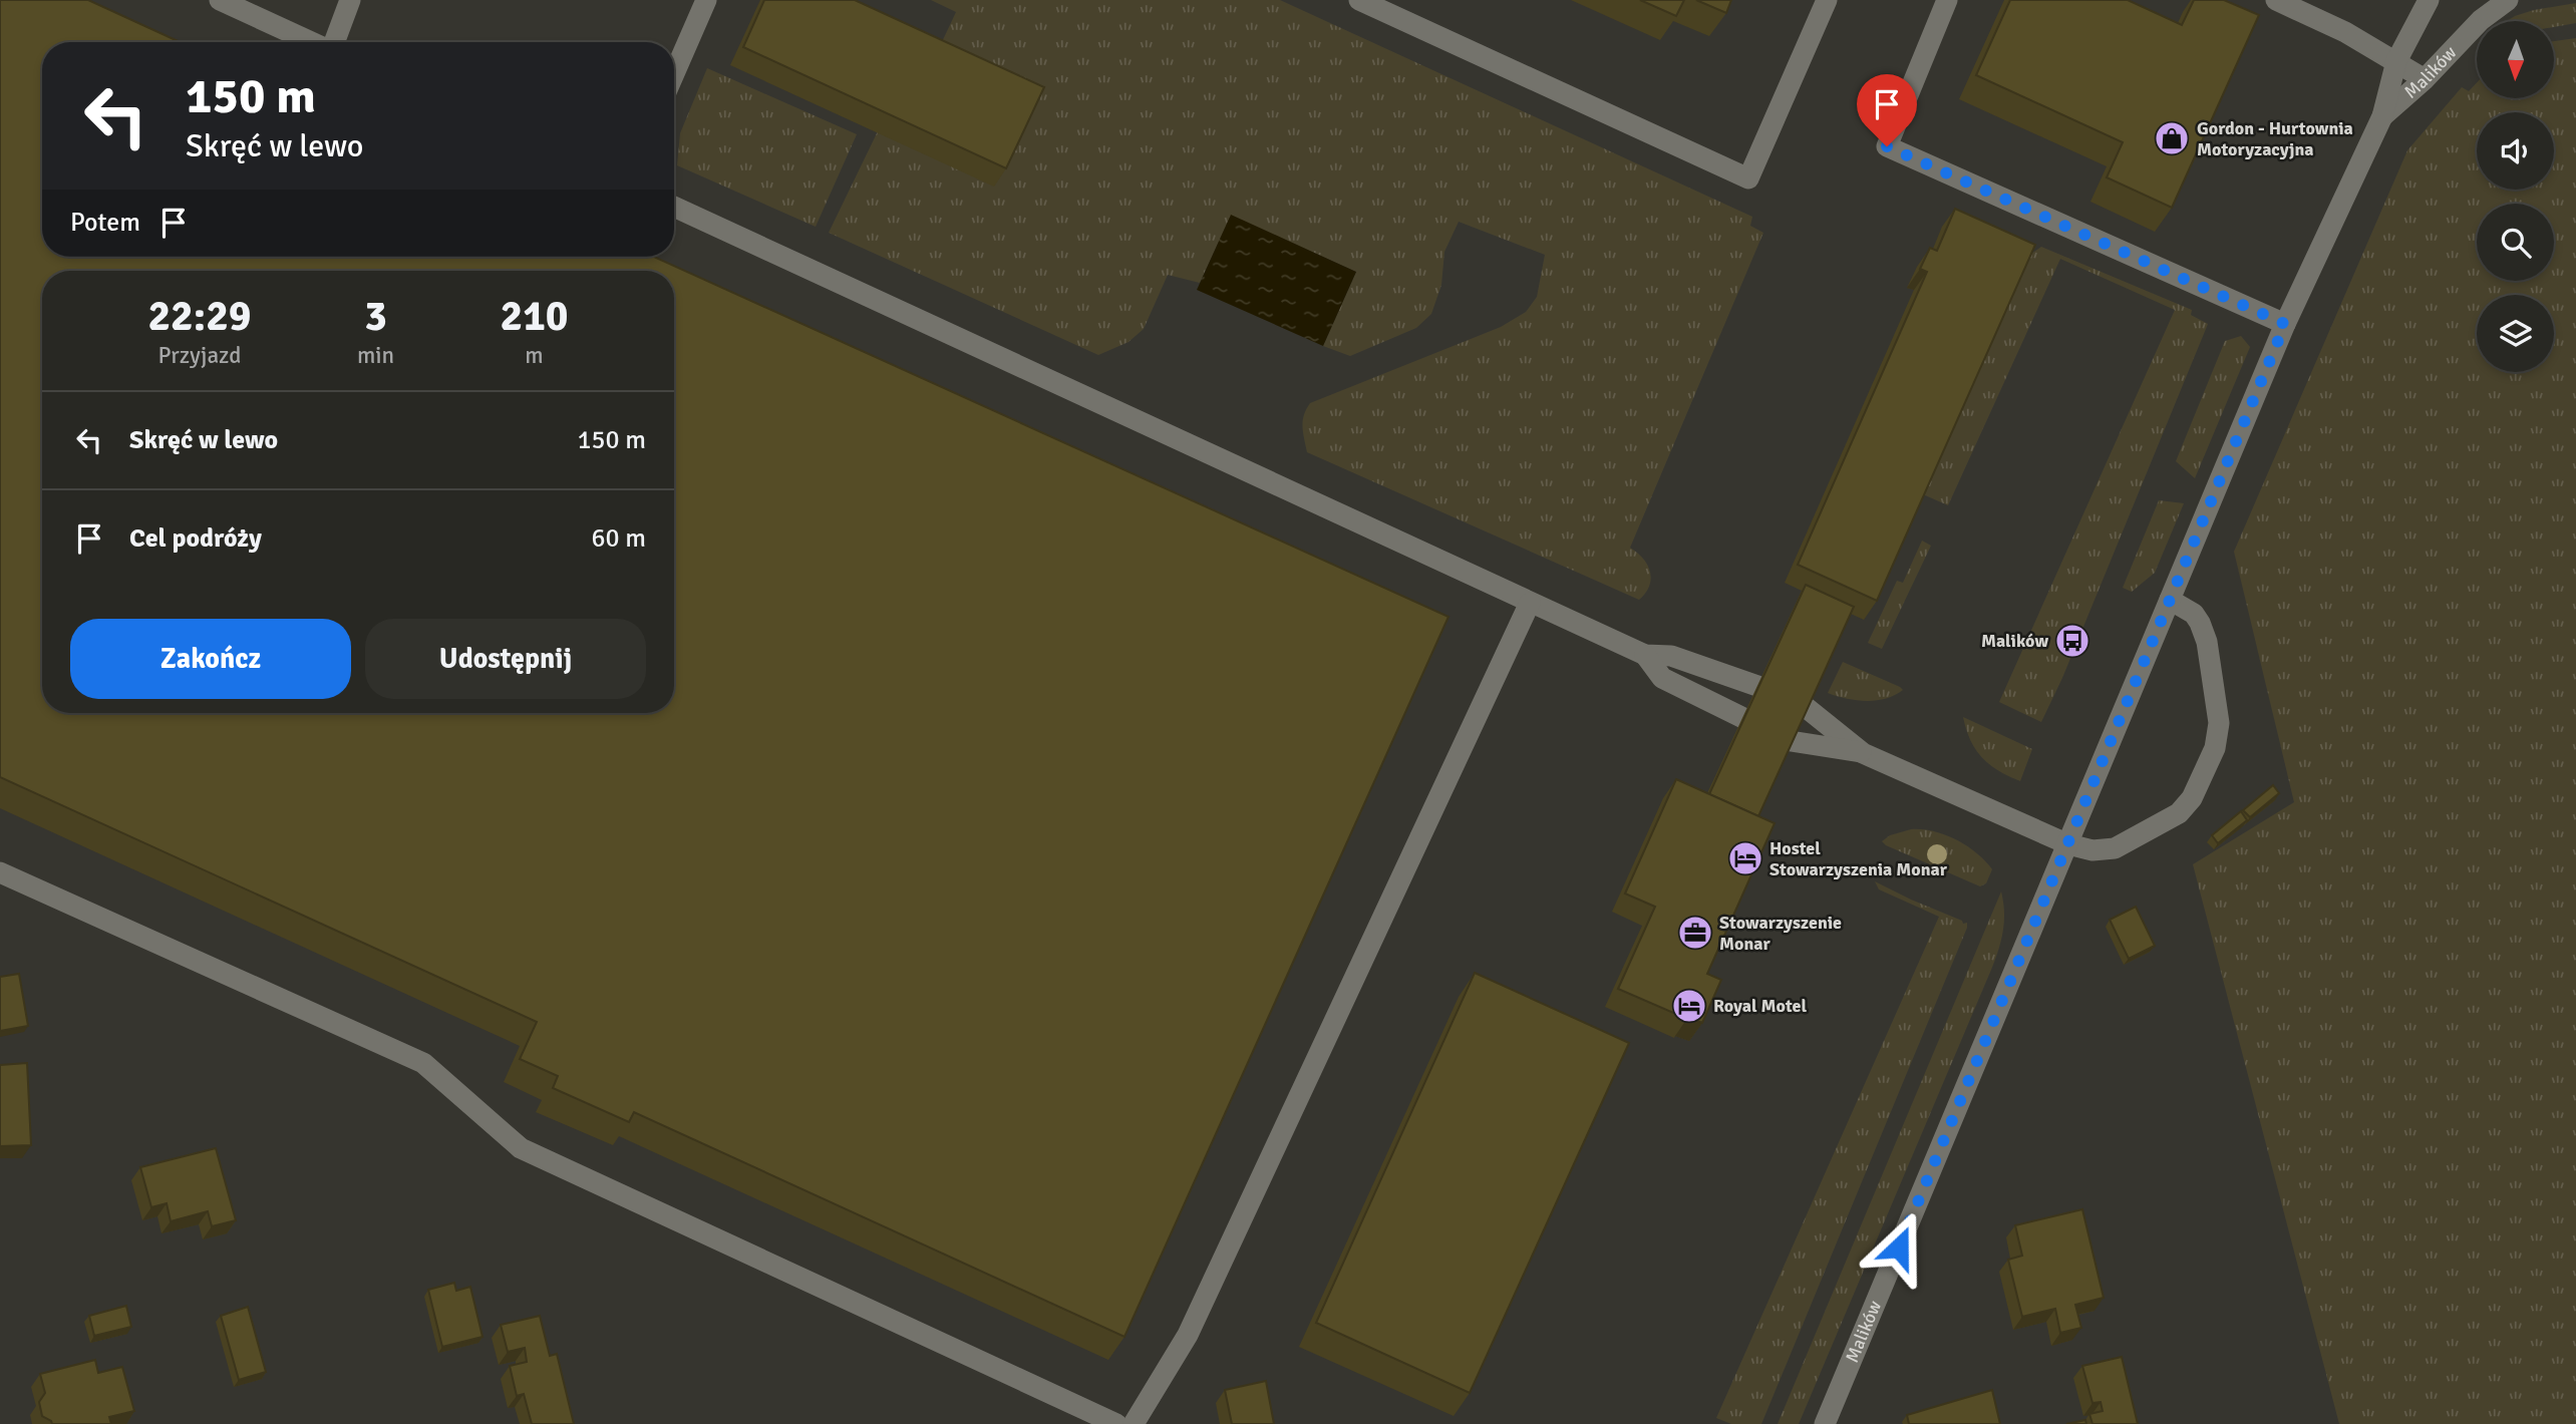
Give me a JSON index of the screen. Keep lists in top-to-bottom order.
{
  "streets": {
    "street": ["Malików"]
  },
  "places": {
    "shop": ["Gordon - Hurtownia Motoryzacyjna"],
    "bus stop": ["Malików"],
    "hotel": ["Hostel Stowarzyszenia Monar", "Royal Motel"],
    "office": ["Stowarzyszenie Monar"]
  },
  "north": "bottom",
  "page": {
    "turn": ["150 m", "Skręć w lewo"],
    "then": "Potem",
    "eta": [
      "22:29",
      "Przyjazd",
      "3",
      "min",
      "210",
      "m"
    ],
    "list": [
      {
        "name": "Skręć w lewo",
        "value": "150 m"
      },
      {
        "name": "Cel podróży",
        "value": "60 m"
      }
    ],
    "buttons": ["Zakończ", "Udostępnij"]
  }
}
